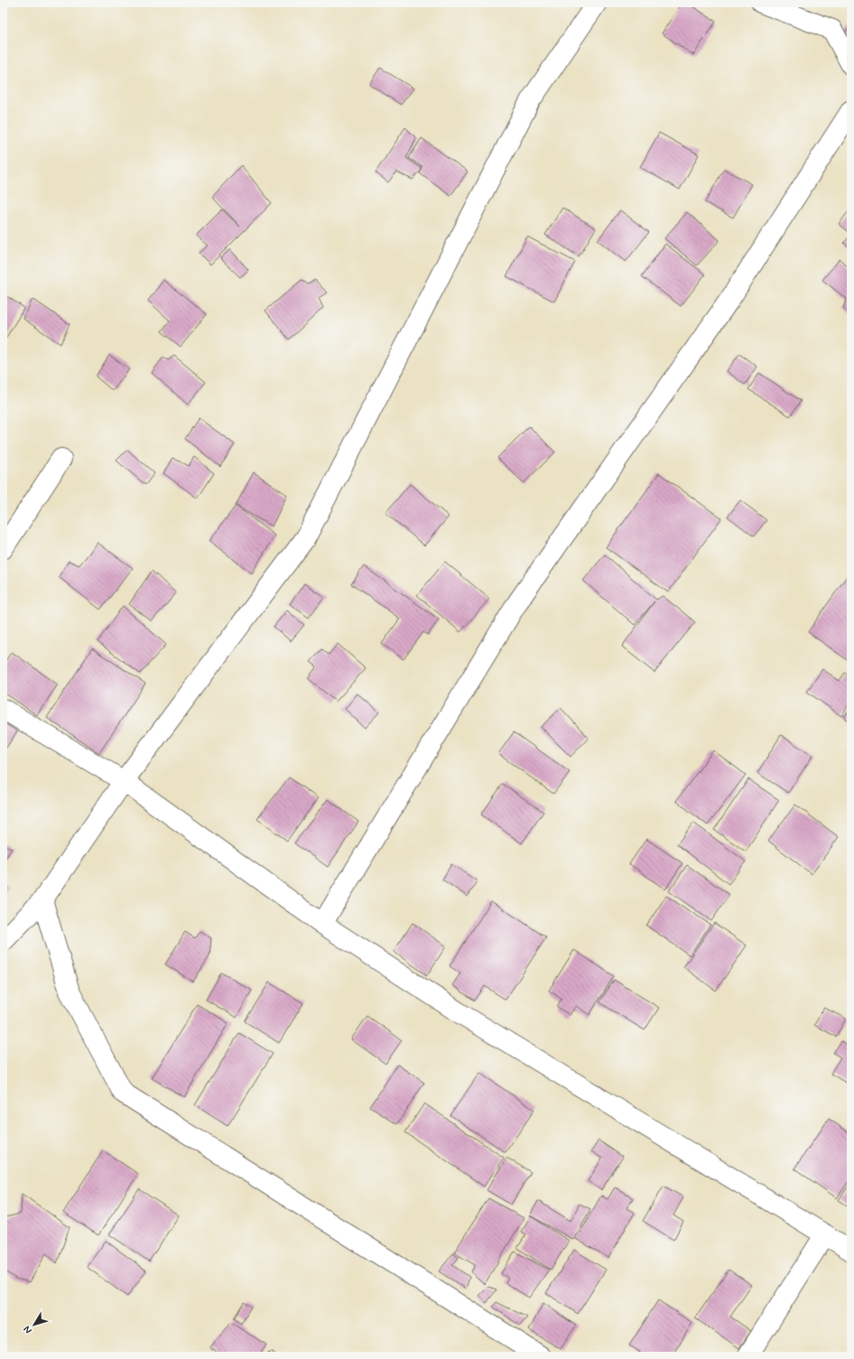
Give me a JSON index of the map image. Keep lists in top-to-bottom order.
{
  "north": "bottom left"
}
